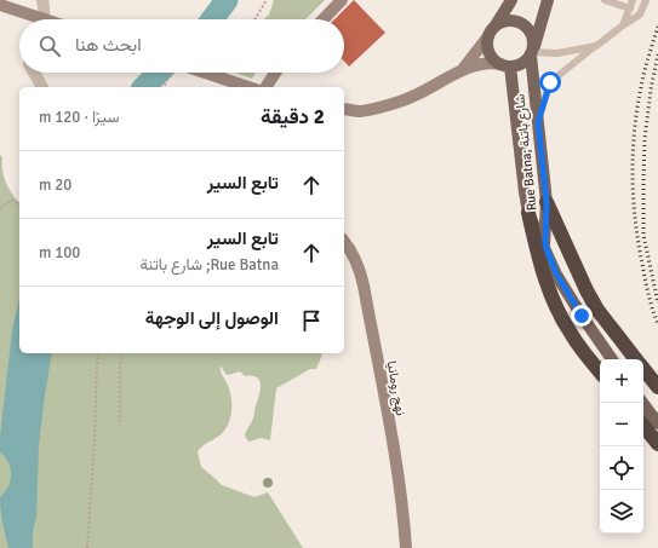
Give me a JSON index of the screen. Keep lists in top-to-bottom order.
{
  "streets": {
    "main road": ["Rue Batna; شارع باتنة"],
    "street": ["نهج رومانيا"]
  },
  "page": {
    "search": "ابحث هنا",
    "heading": ["2 دقيقة", "سيرًا · 120 m"],
    "list": [
      ["تابع السير", "20 m"],
      ["تابع السير", "Rue Batna; شارع باتنة", "100 m"],
      "الوصول إلى الوجهة"
    ],
    "map_buttons": ["+", "−"]
  }
}
